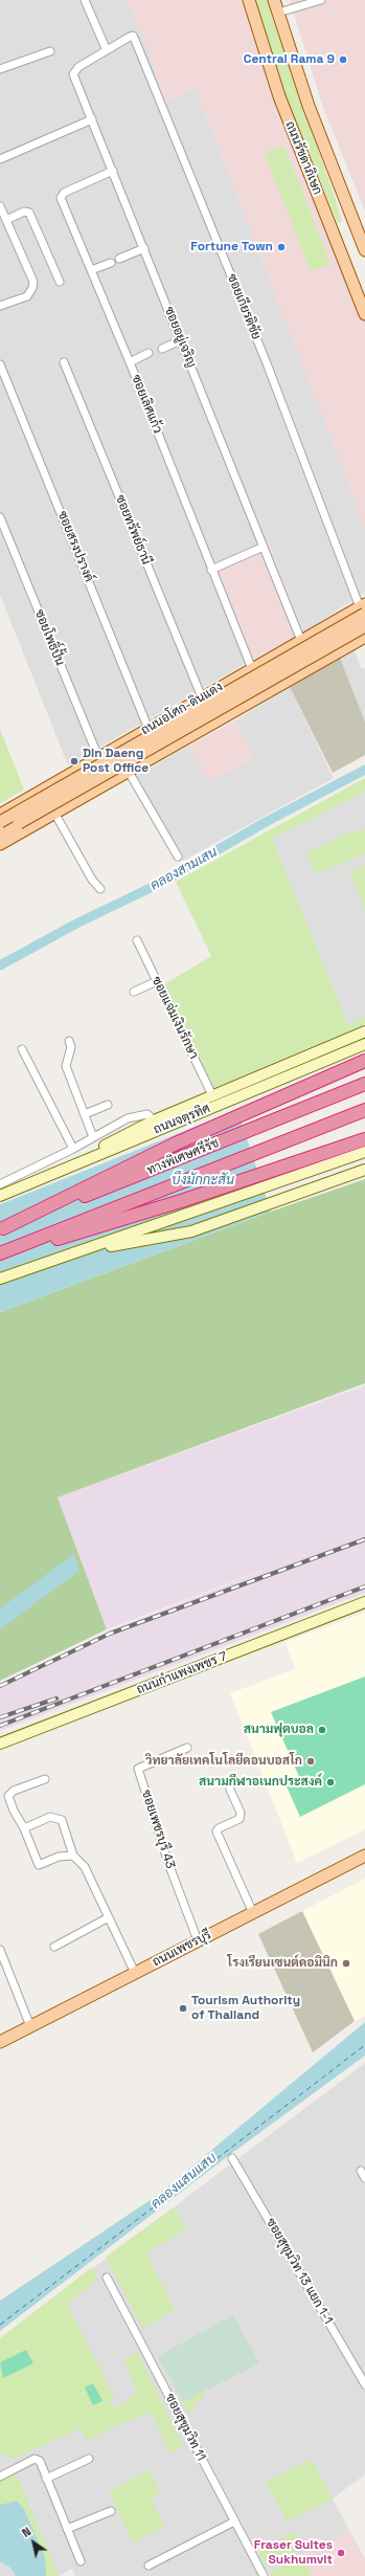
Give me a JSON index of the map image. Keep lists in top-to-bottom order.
{
  "streets": {
    "highway": ["ทางพิเศษศรีรัช"],
    "main road": [
      "ถนนรัชดาภิเษก",
      "ถนนอโศก-ดินแดง",
      "ถนนจตุรทิศ",
      "ถนนกำแพงเพชร 7",
      "ถนนเพชรบุรี"
    ],
    "street": [
      "ซอยเกียรติชัย",
      "ซอยอยู่เจริญ",
      "ซอยเลิศแก้ว",
      "ซอยทรัพย์ธานี",
      "ซอยสรงปรางค์",
      "ซอยโพธิ์ปั้น",
      "ซอยแจ่มเงินรักษา",
      "ซอยเพชรบุรี 43",
      "ซอยสุขุมวิท 13 แยก 1-1",
      "ซอยสุขุมวิท 11"
    ]
  },
  "crossings": [
    ["ซอยเกียรติชัย", "ซอยอยู่เจริญ"],
    ["ซอยเกียรติชัย", "ถนนอโศก-ดินแดง"],
    ["ซอยอยู่เจริญ", "ซอยเลิศแก้ว"],
    ["ซอยอยู่เจริญ", "ถนนอโศก-ดินแดง"],
    ["ซอยเลิศแก้ว", "ถนนอโศก-ดินแดง"],
    ["ซอยทรัพย์ธานี", "ถนนอโศก-ดินแดง"],
    ["ซอยสรงปรางค์", "ถนนอโศก-ดินแดง"],
    ["ซอยโพธิ์ปั้น", "ถนนอโศก-ดินแดง"],
    ["ซอยเพชรบุรี 43", "ถนนเพชรบุรี"]
  ],
  "water": ["คลองสามเสน", "บึงมักกะสัน", "คลองแสนแสบ"],
  "places": [
    "Central Rama 9",
    "Fortune Town",
    "Din Daeng Post Office",
    "สนามฟุตบอล",
    "วิทยาลัยเทคโนโลยีดอนบอสโก",
    "สนามกีฬาอเนกประสงค์",
    "โรงเรียนเซนต์ดอมินิก",
    "Tourism Authority of Thailand",
    "Fraser Suites Sukhumvit"
  ],
  "north": "top left"
}
